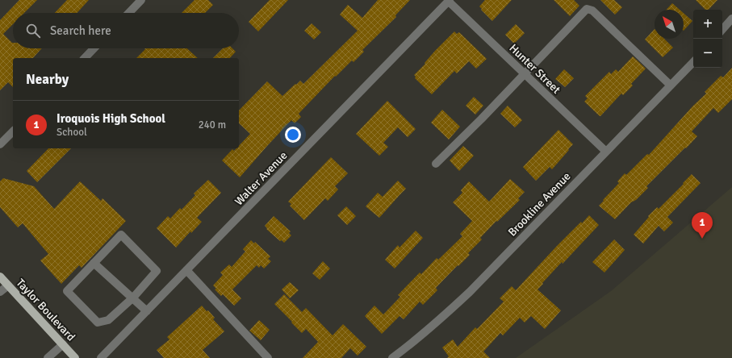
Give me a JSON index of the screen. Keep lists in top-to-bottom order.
{
  "streets": {
    "main road": ["Taylor Boulevard"],
    "street": ["Hunter Street", "Walter Avenue", "Brookline Avenue"]
  },
  "crossings": [
    ["Hunter Street", "Walter Avenue"],
    ["Hunter Street", "Brookline Avenue"]
  ],
  "north": "top left",
  "page": {
    "map_buttons": ["+", "−"],
    "search": "Search here",
    "heading": "Nearby",
    "list": [
      {
        "mark": "1",
        "name": "Iroquois High School",
        "note": "School",
        "value": "240 m"
      }
    ],
    "pins": "1"
  }
}
